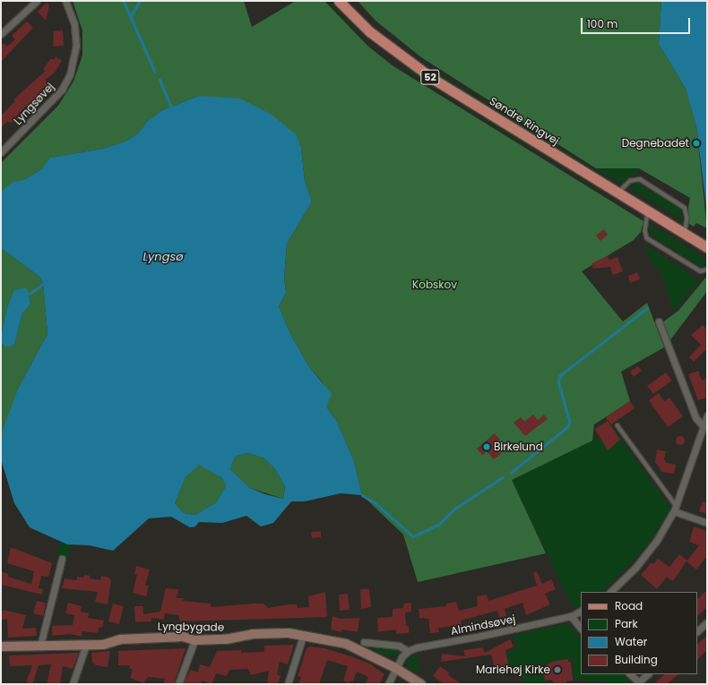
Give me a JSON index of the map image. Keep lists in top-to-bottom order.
{
  "streets": {
    "main road": ["52", "Søndre Ringvej"],
    "street": ["Lyngsøvej", "Almindsøvej", "Lyngbygade"]
  },
  "water": ["Lyngsø"],
  "parks": ["Kobskov"],
  "places": ["Degnebadet", "Birkelund", "Mariehøj Kirke"],
  "legend": [
    "Road",
    "Park",
    "Water",
    "Building"
  ],
  "scale_bar": "100 m"
}
